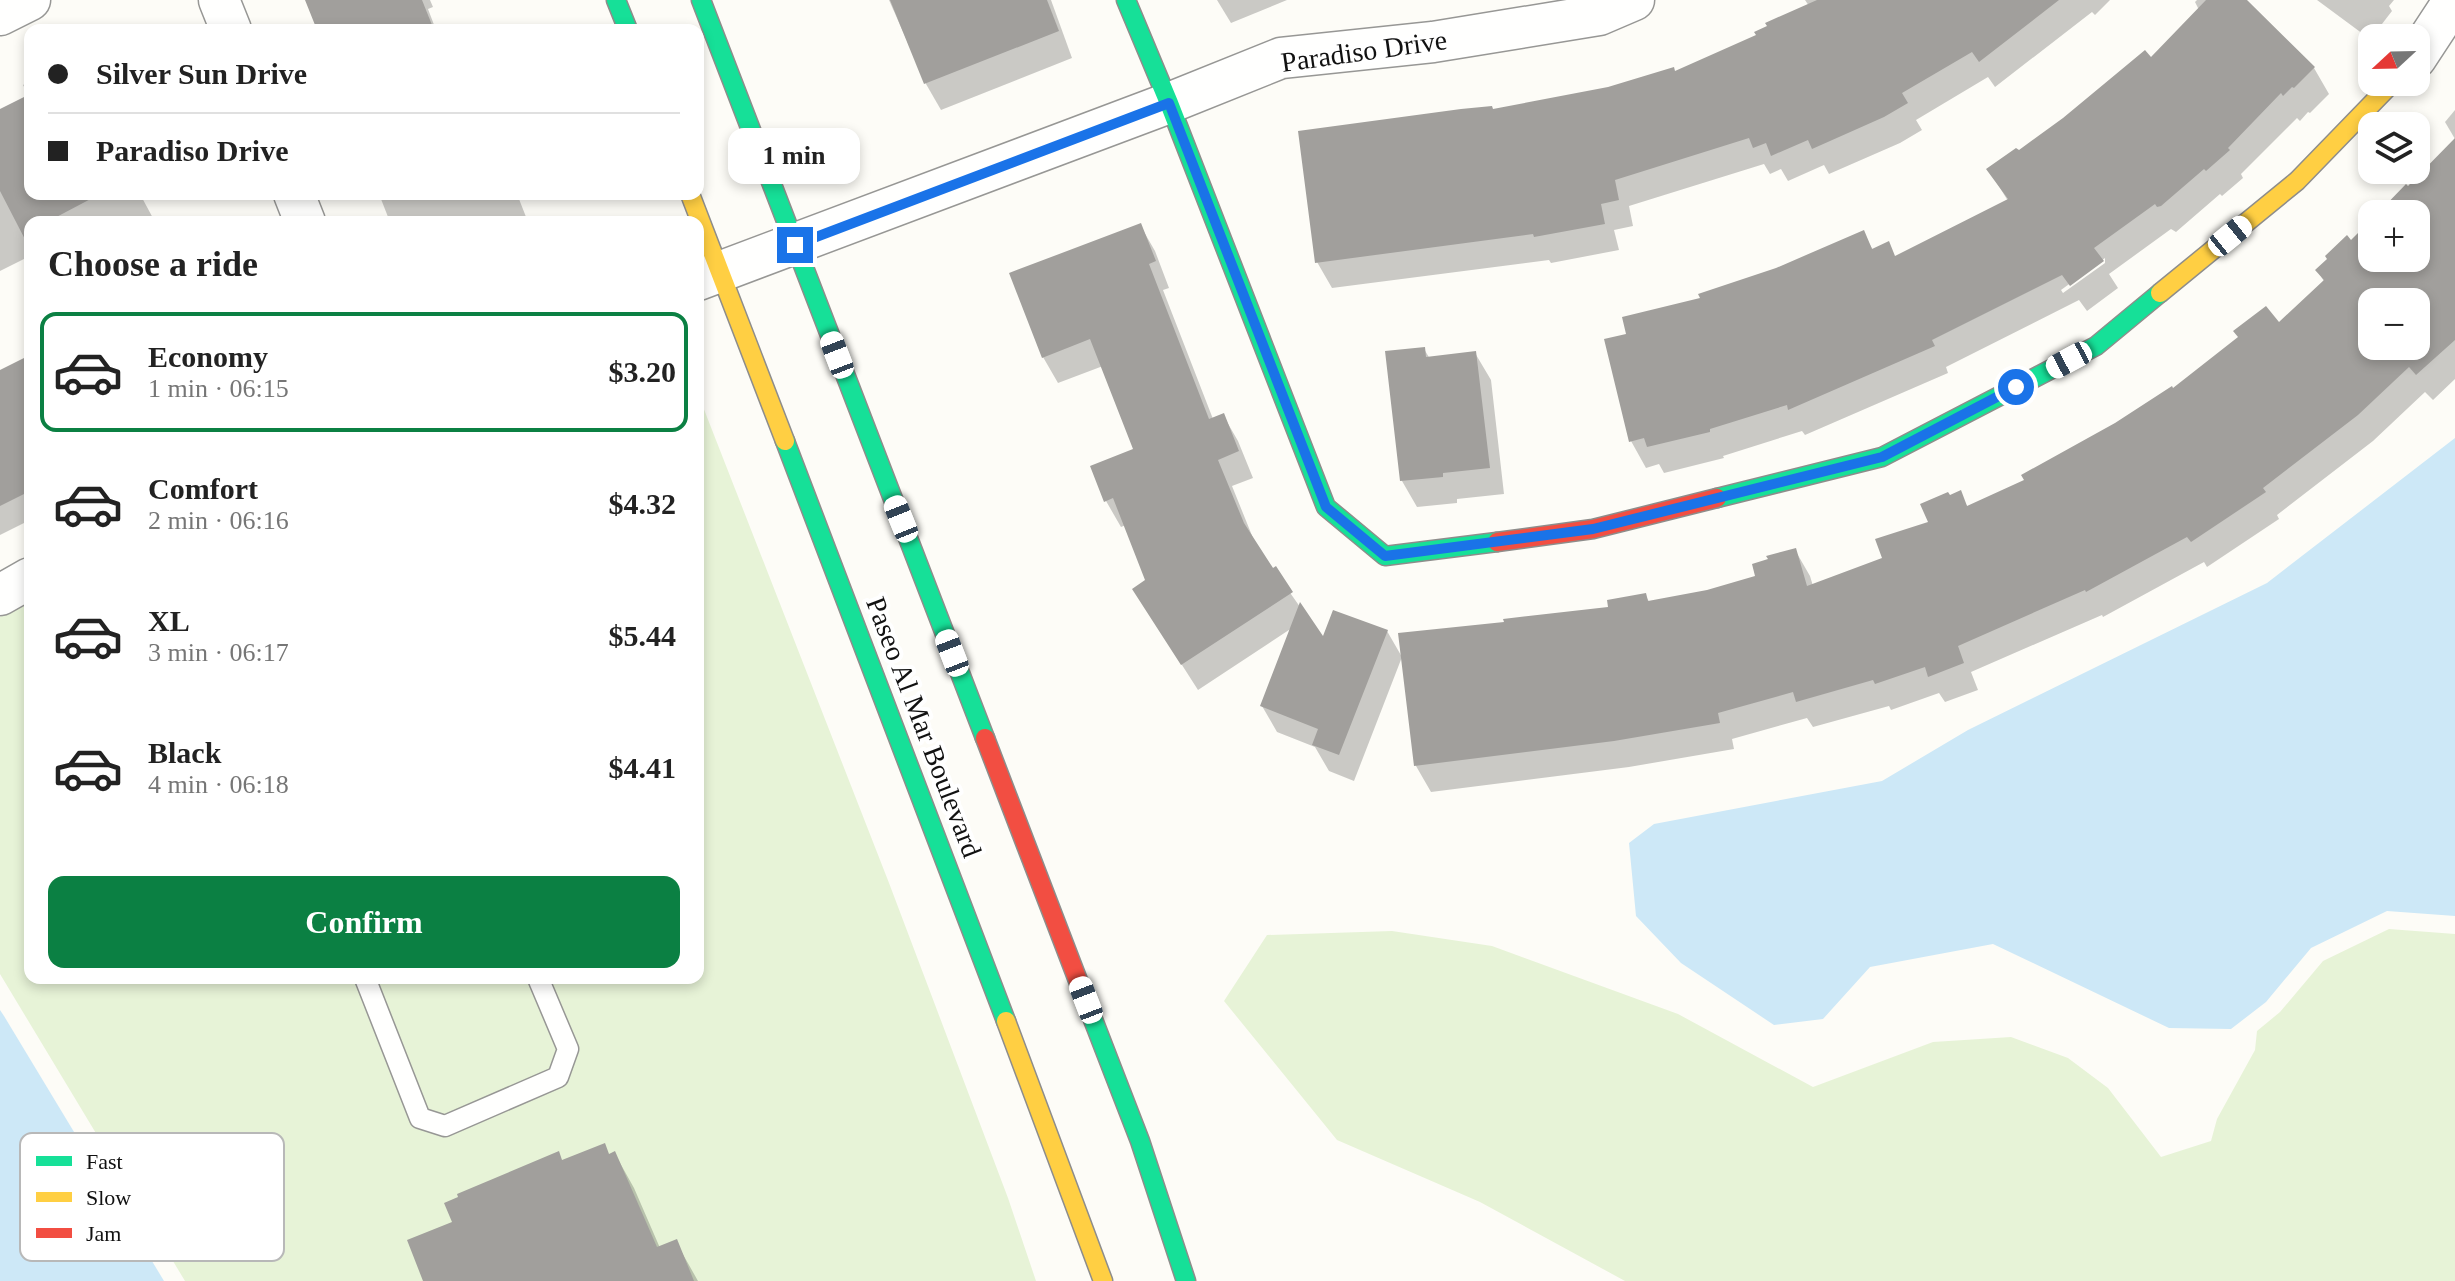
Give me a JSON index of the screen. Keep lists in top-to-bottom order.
{
  "streets": {
    "main road": ["Paseo Al Mar Boulevard"],
    "street": ["Paradiso Drive"]
  },
  "crossings": [
    ["Paradiso Drive", "Paseo Al Mar Boulevard"]
  ],
  "legend": ["Fast", "Slow", "Jam"],
  "north": "left",
  "page": {
    "map_buttons": ["+", "−"],
    "banner": ["Silver Sun Drive", "Paradiso Drive"],
    "bubble": "1 min",
    "heading": "Choose a ride",
    "list": [
      {
        "name": "Economy",
        "note": "1 min · 06:15",
        "value": "$3.20"
      },
      {
        "name": "Comfort",
        "note": "2 min · 06:16",
        "value": "$4.32"
      },
      {
        "name": "XL",
        "note": "3 min · 06:17",
        "value": "$5.44"
      },
      {
        "name": "Black",
        "note": "4 min · 06:18",
        "value": "$4.41"
      }
    ],
    "buttons": "Confirm"
  }
}
